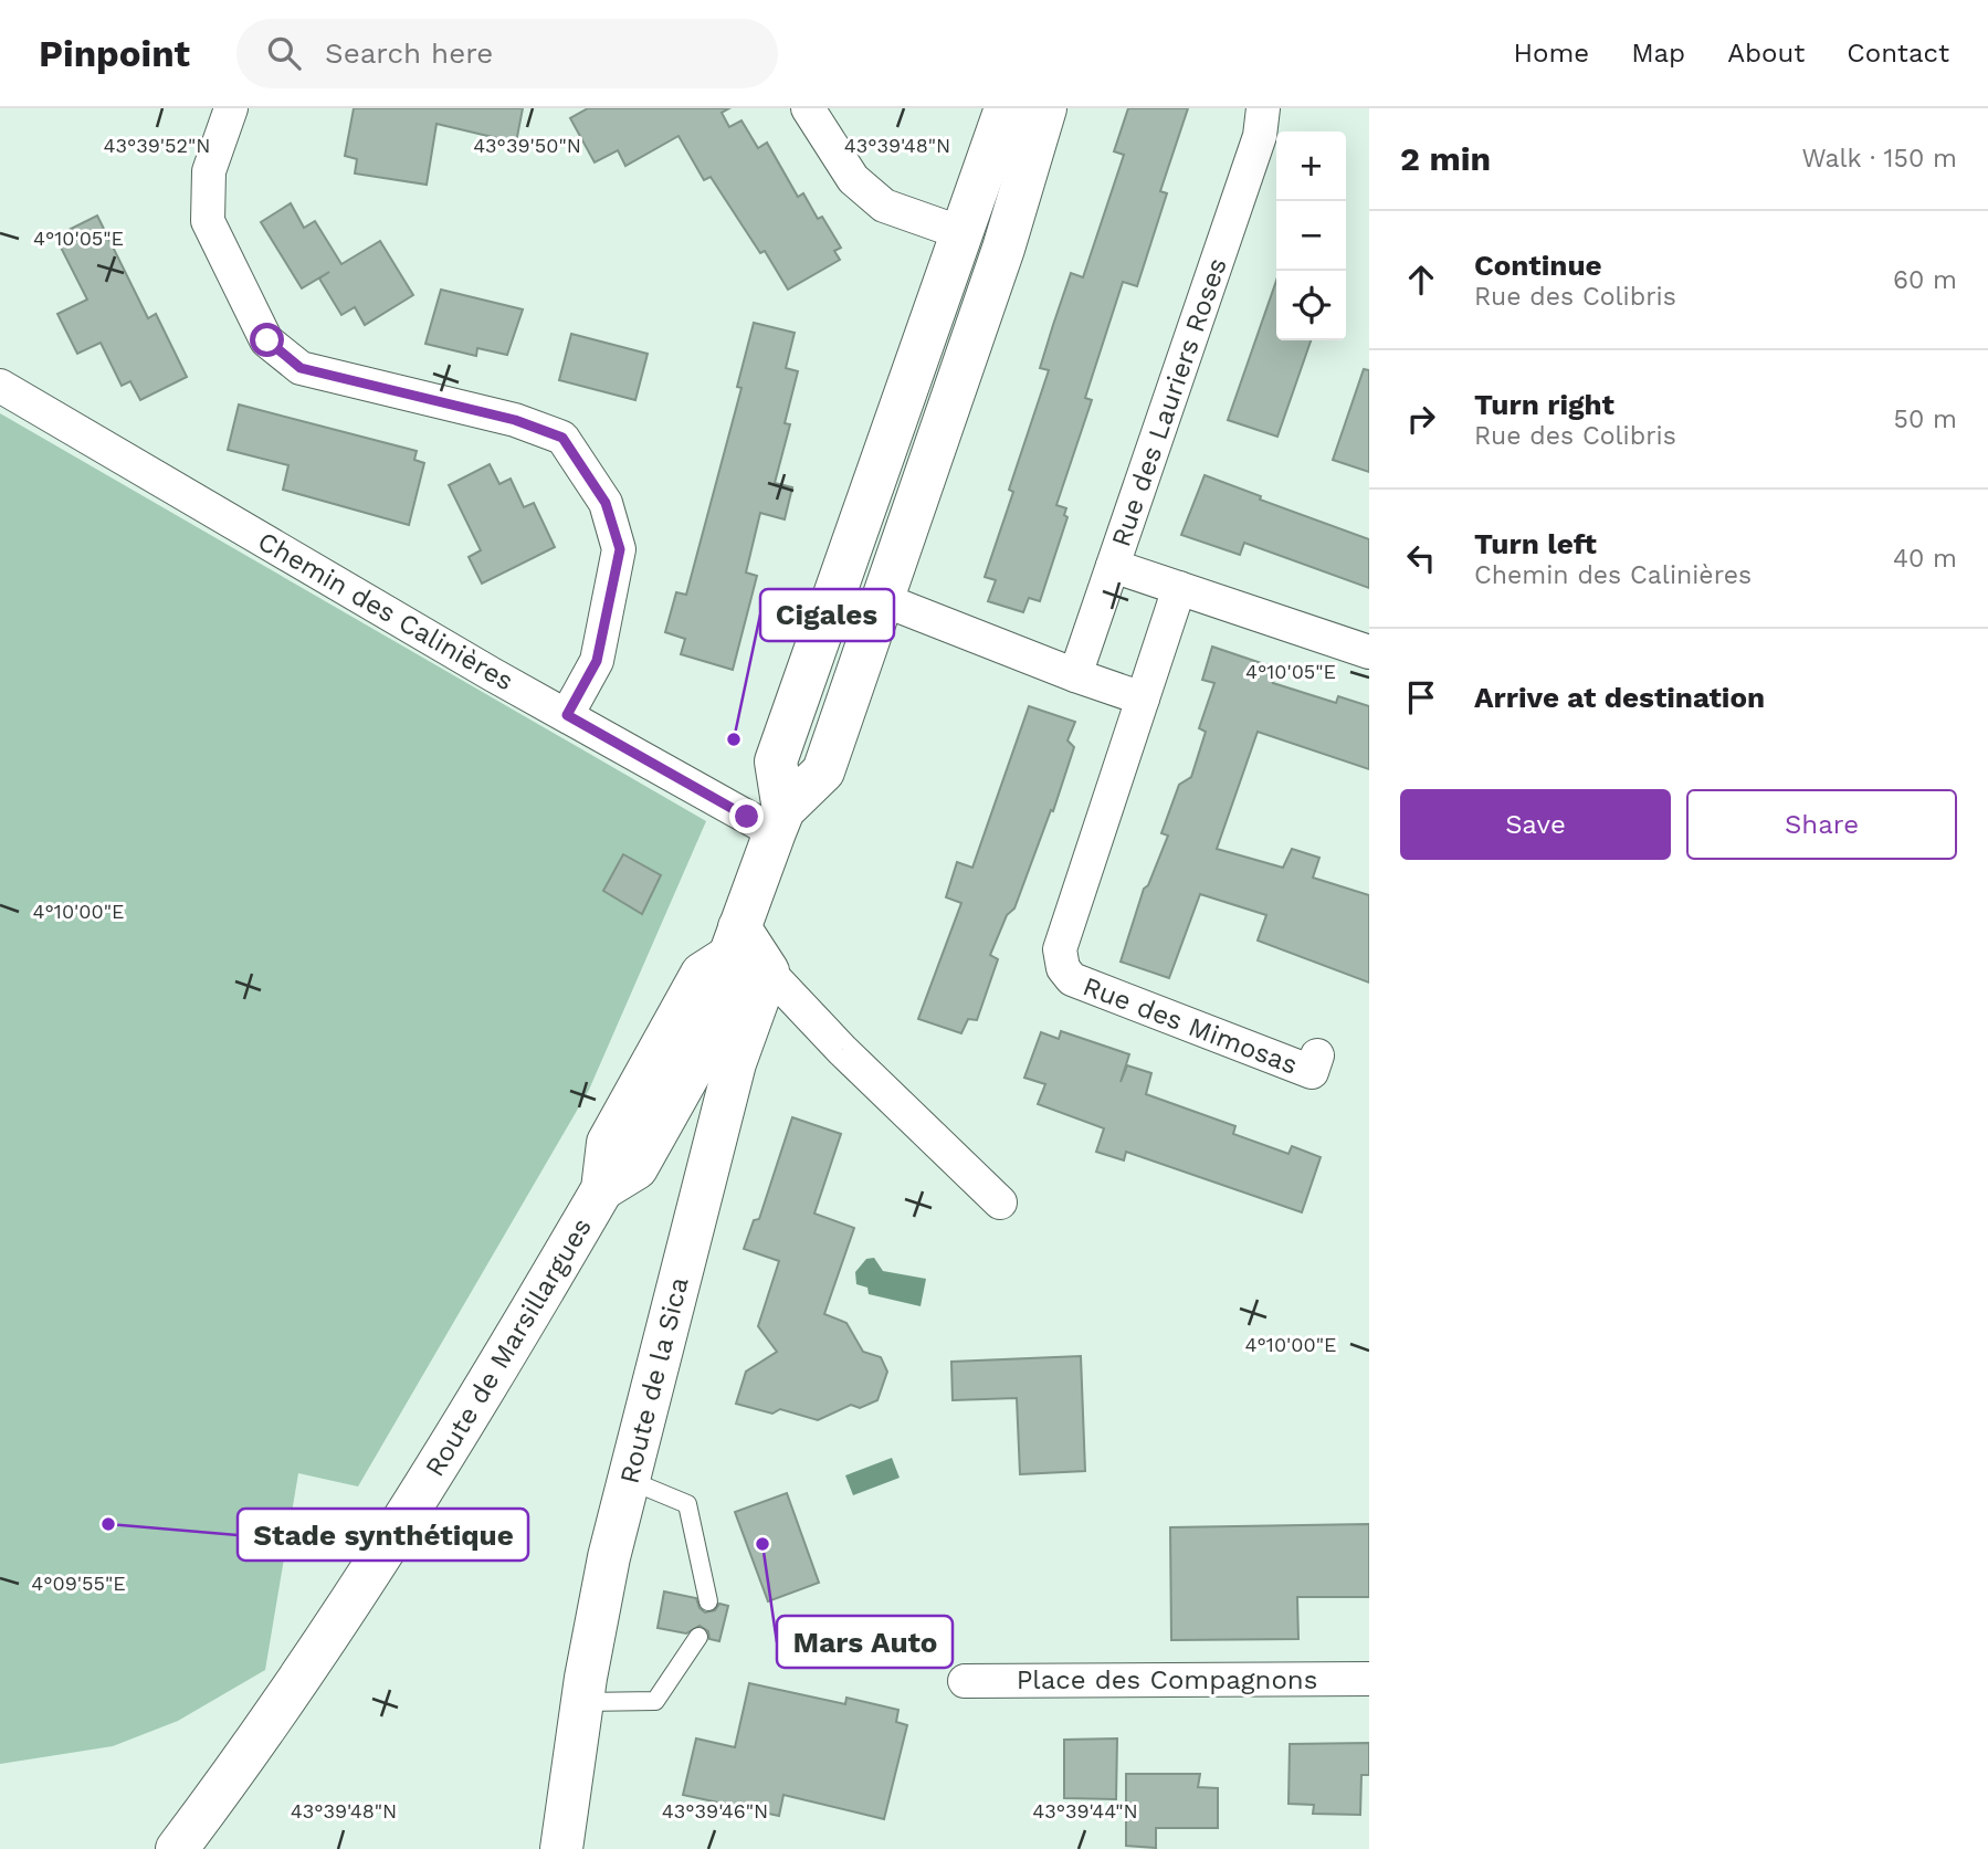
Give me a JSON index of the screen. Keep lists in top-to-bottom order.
{
  "streets": {
    "main road": ["Route de Marsillargues", "Route de la Sica"],
    "street": [
      "Rue des Lauriers Roses",
      "Chemin des Calinières",
      "Rue des Mimosas",
      "Place des Compagnons"
    ]
  },
  "crossings": [
    ["Chemin des Calinières", "Route de Marsillargues"]
  ],
  "places": ["Cigales", "Stade synthétique", "Mars Auto"],
  "page": {
    "header": "Pinpoint",
    "search": "Search here",
    "nav": [
      "Home",
      "Map",
      "About",
      "Contact"
    ],
    "heading": ["2 min", "Walk · 150 m"],
    "map_buttons": ["+", "−"],
    "list": [
      ["Continue", "Rue des Colibris", "60 m"],
      ["Turn right", "Rue des Colibris", "50 m"],
      ["Turn left", "Chemin des Calinières", "40 m"],
      "Arrive at destination"
    ],
    "buttons": ["Save", "Share"]
  },
  "coordinates": [
    "43°39'52\"N",
    "43°39'50\"N",
    "43°39'48\"N",
    "4°10'05\"E",
    "4°10'00\"E",
    "4°09'55\"E",
    "43°39'46\"N",
    "43°39'44\"N"
  ]
}
